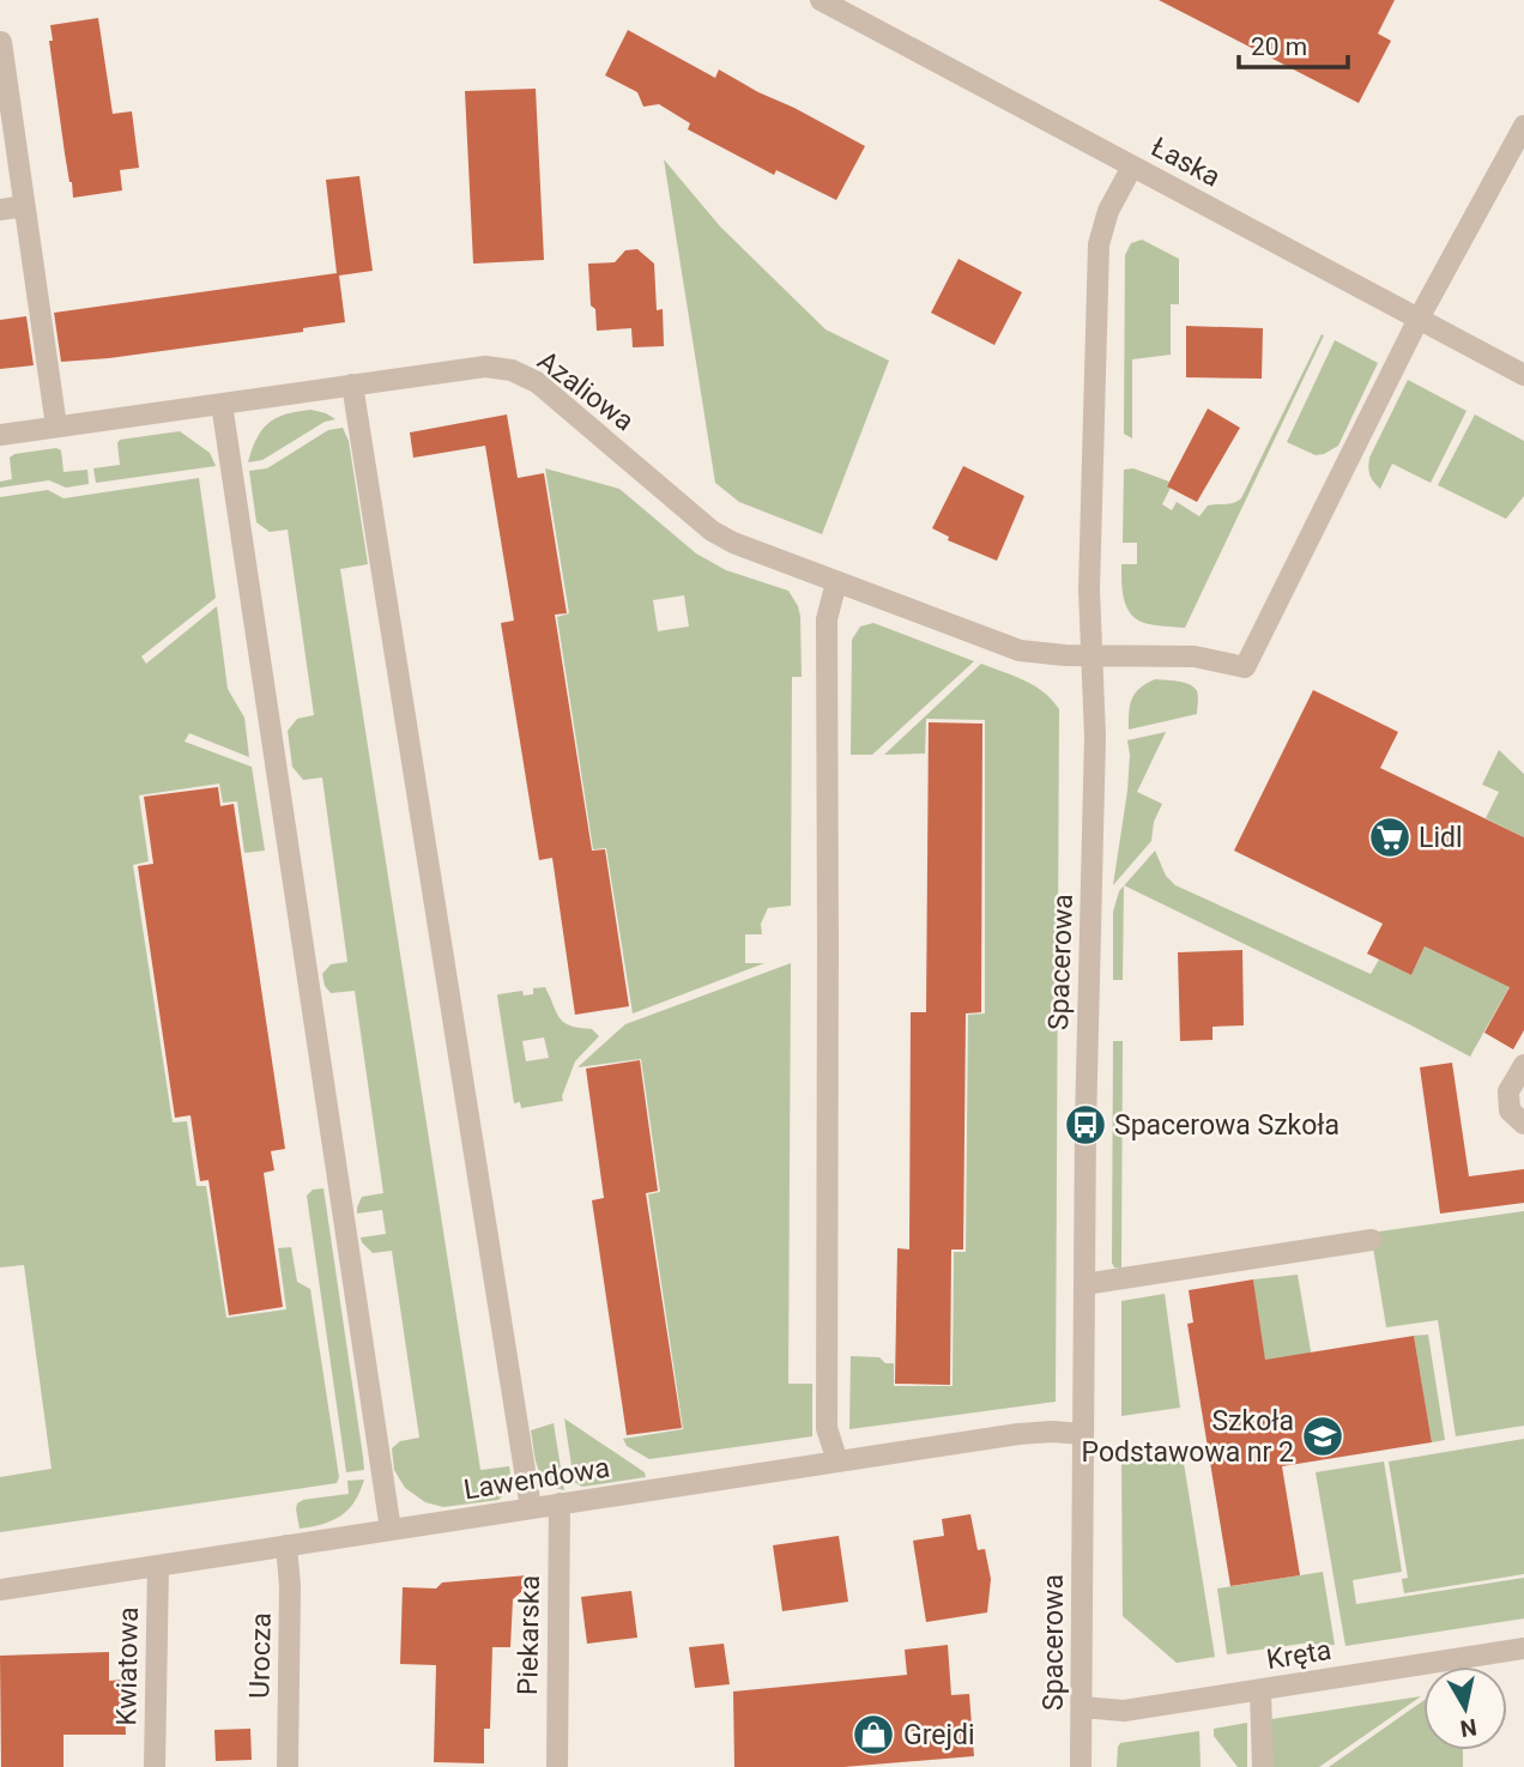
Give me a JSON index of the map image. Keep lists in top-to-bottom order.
{
  "streets": {
    "street": [
      "Łaska",
      "Azaliowa",
      "Spacerowa",
      "Lawendowa",
      "Piekarska",
      "Kręta",
      "Urocza",
      "Kwiatowa"
    ]
  },
  "crossings": [
    ["Łaska", "Azaliowa"],
    ["Łaska", "Spacerowa"],
    ["Azaliowa", "Spacerowa"],
    ["Spacerowa", "Lawendowa"],
    ["Spacerowa", "Kręta"],
    ["Lawendowa", "Piekarska"],
    ["Lawendowa", "Urocza"],
    ["Lawendowa", "Kwiatowa"]
  ],
  "places": {
    "supermarket": ["Lidl"],
    "bus stop": ["Spacerowa Szkoła"],
    "school or university": ["Szkoła Podstawowa nr 2"],
    "shop": ["Grejdi"]
  },
  "scale_bar": "20 m",
  "north": "bottom"
}
